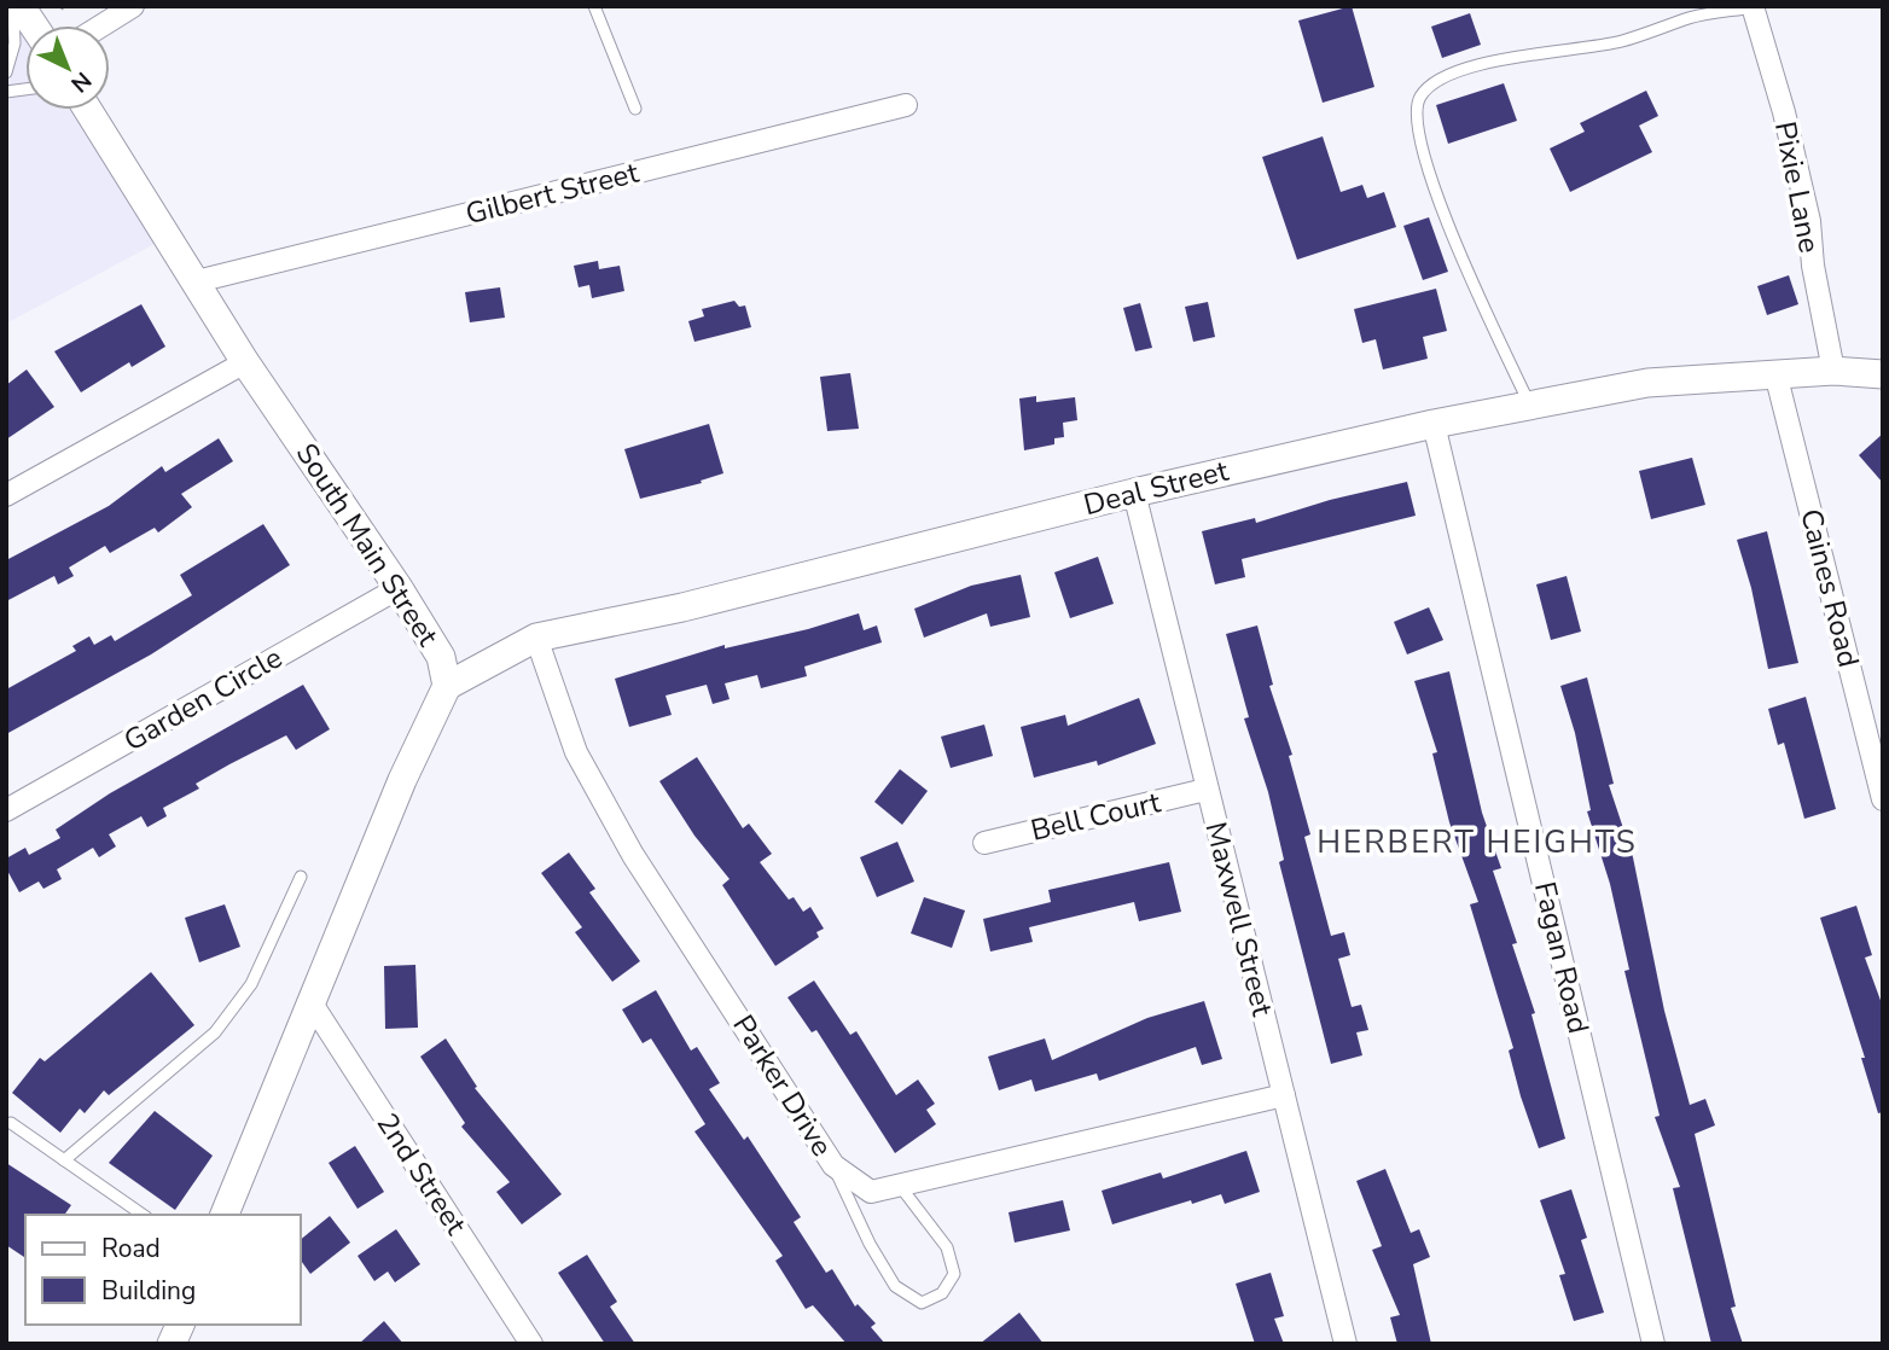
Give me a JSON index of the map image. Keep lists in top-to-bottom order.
{
  "streets": {
    "street": [
      "Pixie Lane",
      "Gilbert Street",
      "Deal Street",
      "South Main Street",
      "Caines Road",
      "Garden Circle",
      "Bell Court",
      "Maxwell Street",
      "Fagan Road",
      "Parker Drive",
      "2nd Street"
    ]
  },
  "crossings": [
    ["Pixie Lane", "Deal Street"],
    ["Gilbert Street", "South Main Street"],
    ["Deal Street", "South Main Street"],
    ["Deal Street", "Caines Road"],
    ["Deal Street", "Maxwell Street"],
    ["Deal Street", "Fagan Road"],
    ["Deal Street", "Parker Drive"],
    ["South Main Street", "Garden Circle"],
    ["Bell Court", "Maxwell Street"],
    ["Maxwell Street", "Parker Drive"]
  ],
  "districts": ["HERBERT HEIGHTS"],
  "legend": ["Road", "Building"],
  "north": "bottom right"
}
